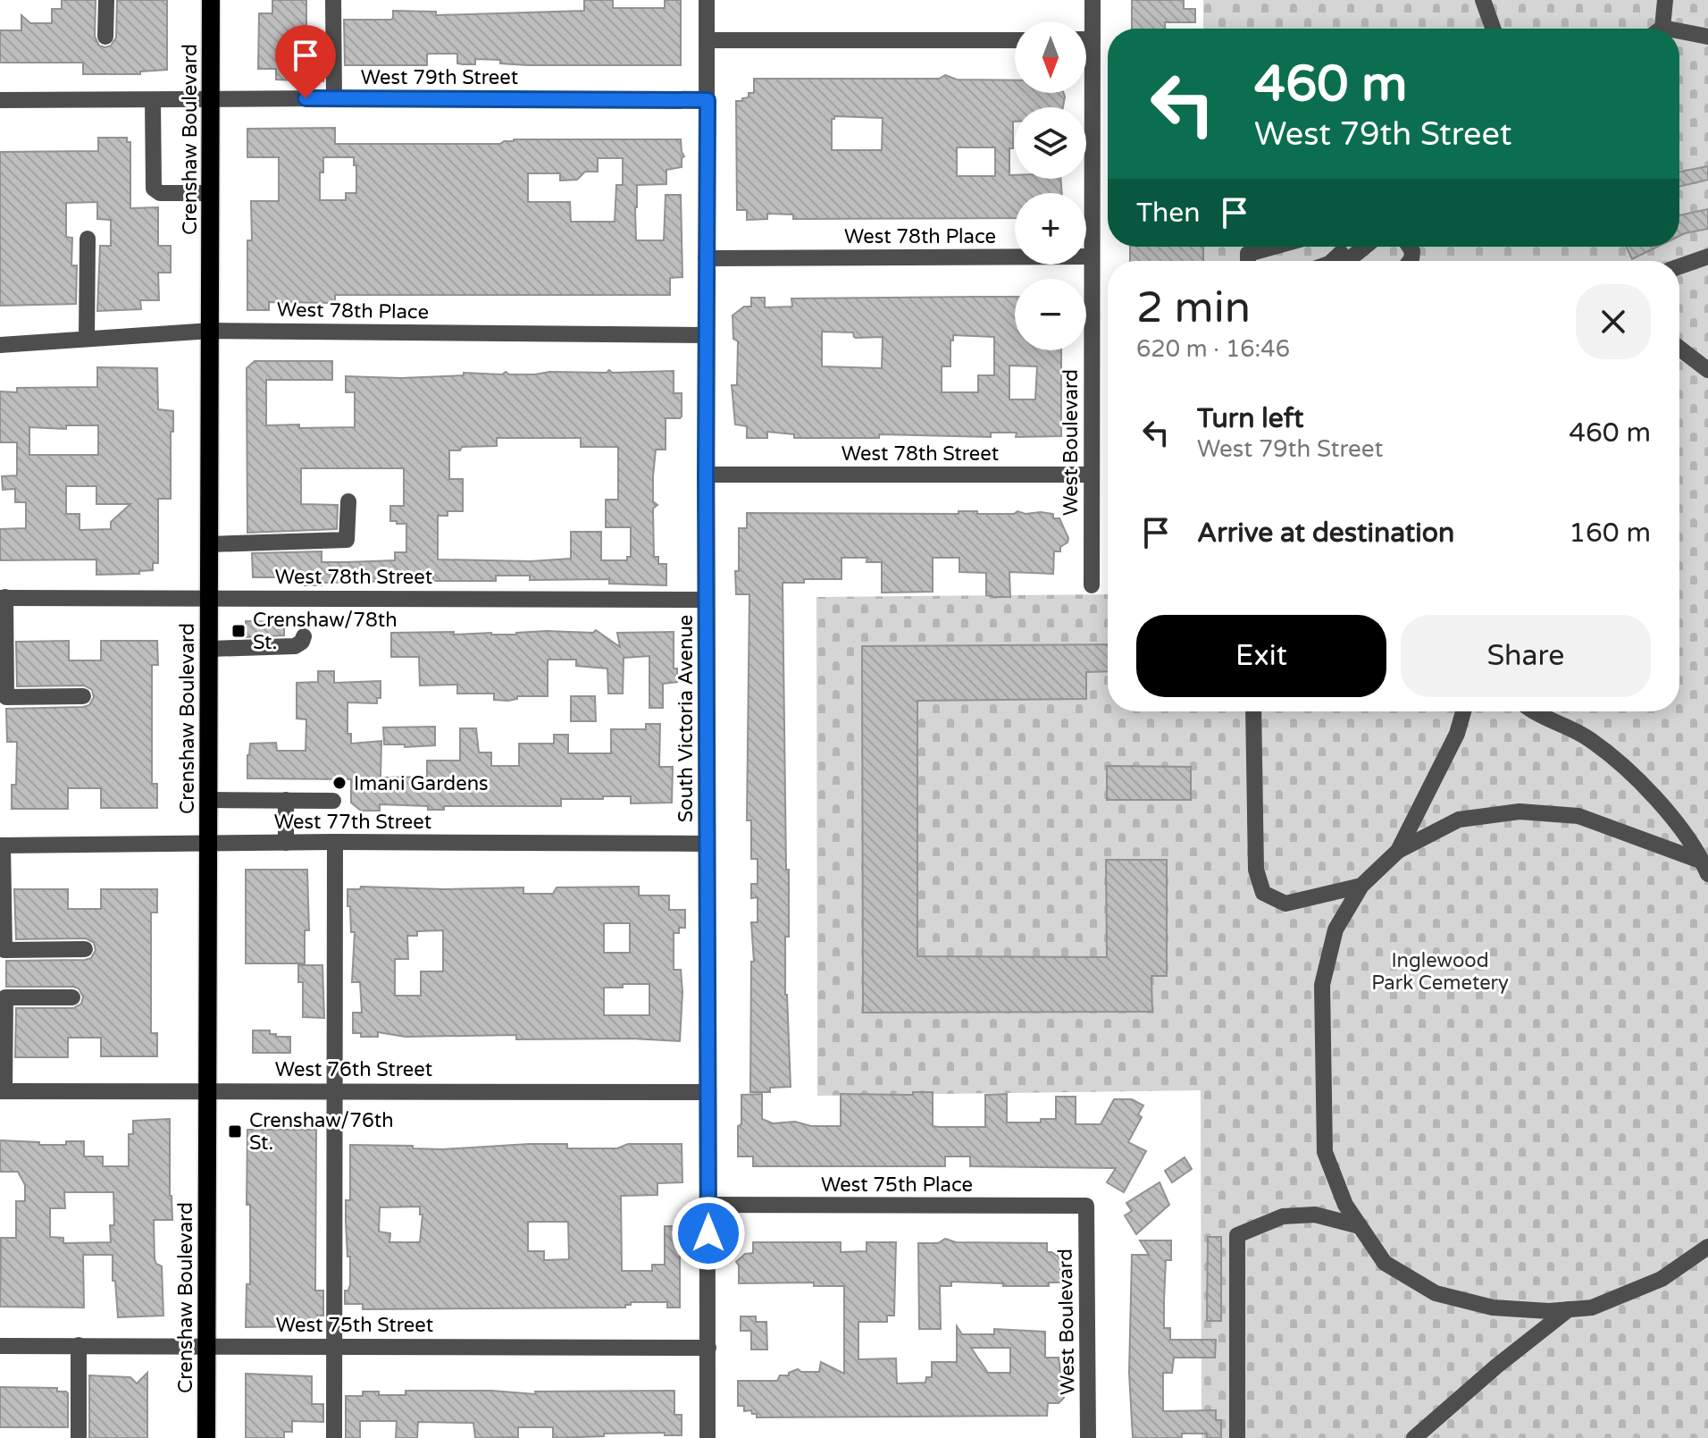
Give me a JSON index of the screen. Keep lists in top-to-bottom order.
{
  "streets": {
    "main road": ["Crenshaw Boulevard"],
    "street": [
      "West 79th Street",
      "West 78th Place",
      "West Boulevard",
      "West 78th Street",
      "South Victoria Avenue",
      "West 77th Street",
      "West 76th Street",
      "West 75th Place",
      "West 75th Street"
    ]
  },
  "crossings": [
    ["West 79th Street", "Crenshaw Boulevard"],
    ["West 79th Street", "South Victoria Avenue"],
    ["Crenshaw Boulevard", "West 78th Place"],
    ["Crenshaw Boulevard", "West 78th Street"],
    ["Crenshaw Boulevard", "West 77th Street"],
    ["Crenshaw Boulevard", "West 76th Street"],
    ["Crenshaw Boulevard", "West 75th Street"],
    ["West 78th Place", "West Boulevard"],
    ["West 78th Place", "South Victoria Avenue"],
    ["West Boulevard", "West 78th Street"],
    ["West Boulevard", "West 75th Place"],
    ["West 78th Street", "South Victoria Avenue"],
    ["South Victoria Avenue", "West 77th Street"],
    ["South Victoria Avenue", "West 76th Street"],
    ["South Victoria Avenue", "West 75th Place"],
    ["South Victoria Avenue", "West 75th Street"]
  ],
  "parks": ["Inglewood Park Cemetery"],
  "places": {
    "transit": ["Crenshaw/78th St.", "Crenshaw/76th St."],
    "other": ["Imani Gardens"]
  },
  "north": "bottom",
  "page": {
    "map_buttons": ["+", "−"],
    "turn": ["460 m", "West 79th Street"],
    "then": "Then",
    "heading": ["2 min", "620 m · 16:46"],
    "list": [
      {
        "name": "Turn left",
        "note": "West 79th Street",
        "value": "460 m"
      },
      {
        "name": "Arrive at destination",
        "value": "160 m"
      }
    ],
    "buttons": ["Exit", "Share"]
  }
}
